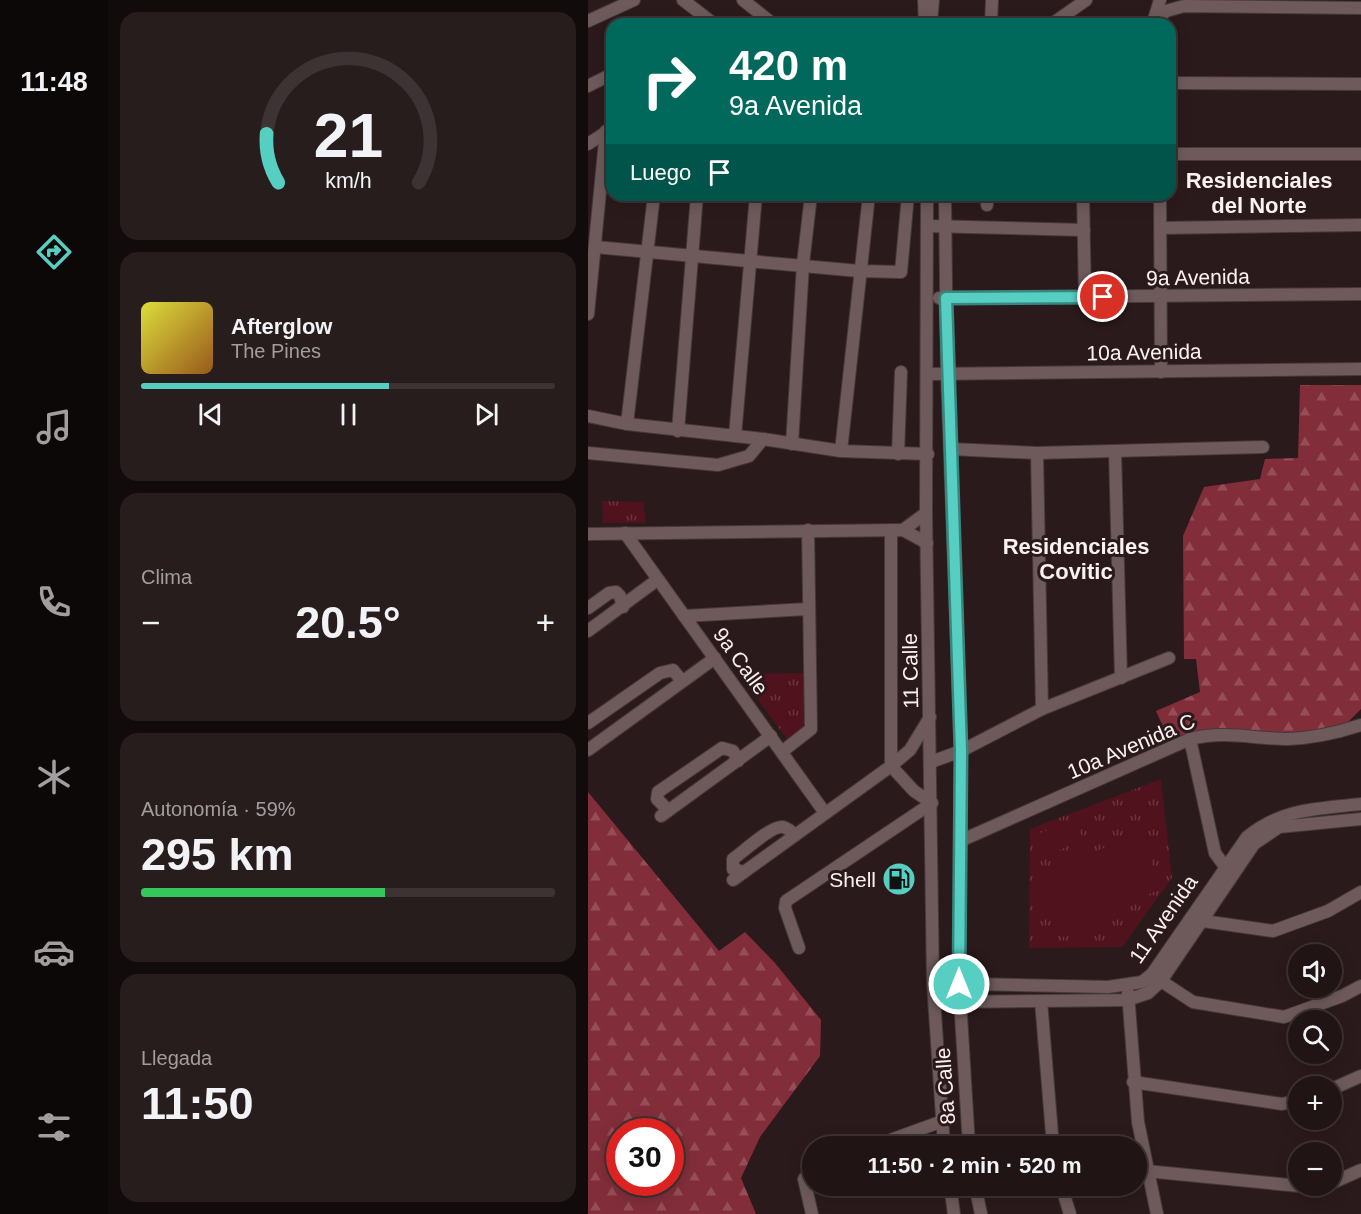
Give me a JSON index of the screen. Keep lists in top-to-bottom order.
{
  "streets": {
    "street": [
      "9a Avenida",
      "10a Avenida",
      "9a Calle",
      "11 Calle",
      "10a Avenida C",
      "11 Avenida",
      "8a Calle"
    ]
  },
  "crossings": [
    ["9a Avenida", "11 Calle"],
    ["9a Avenida", "8a Calle"],
    ["10a Avenida", "11 Calle"],
    ["10a Avenida", "8a Calle"],
    ["11 Calle", "11 Avenida"],
    ["10a Avenida C", "8a Calle"],
    ["11 Avenida", "8a Calle"]
  ],
  "districts": ["Residenciales del Norte", "Residenciales Covitic"],
  "places": {
    "fuel station": ["Shell"]
  },
  "page": {
    "tabs": "11:48",
    "turn": ["420 m", "9a Avenida"],
    "then": "Luego",
    "song": ["Afterglow", "The Pines"],
    "tile": [
      "Clima",
      ["Autonomía · 59%", "295 km"],
      ["Llegada", "11:50"]
    ],
    "heat": ["−", "20.5°", "+"],
    "map_buttons": ["+", "−"],
    "limit": "30",
    "trip": "11:50 · 2 min · 520 m",
    "gauge": ["21", "km/h"]
  }
}
